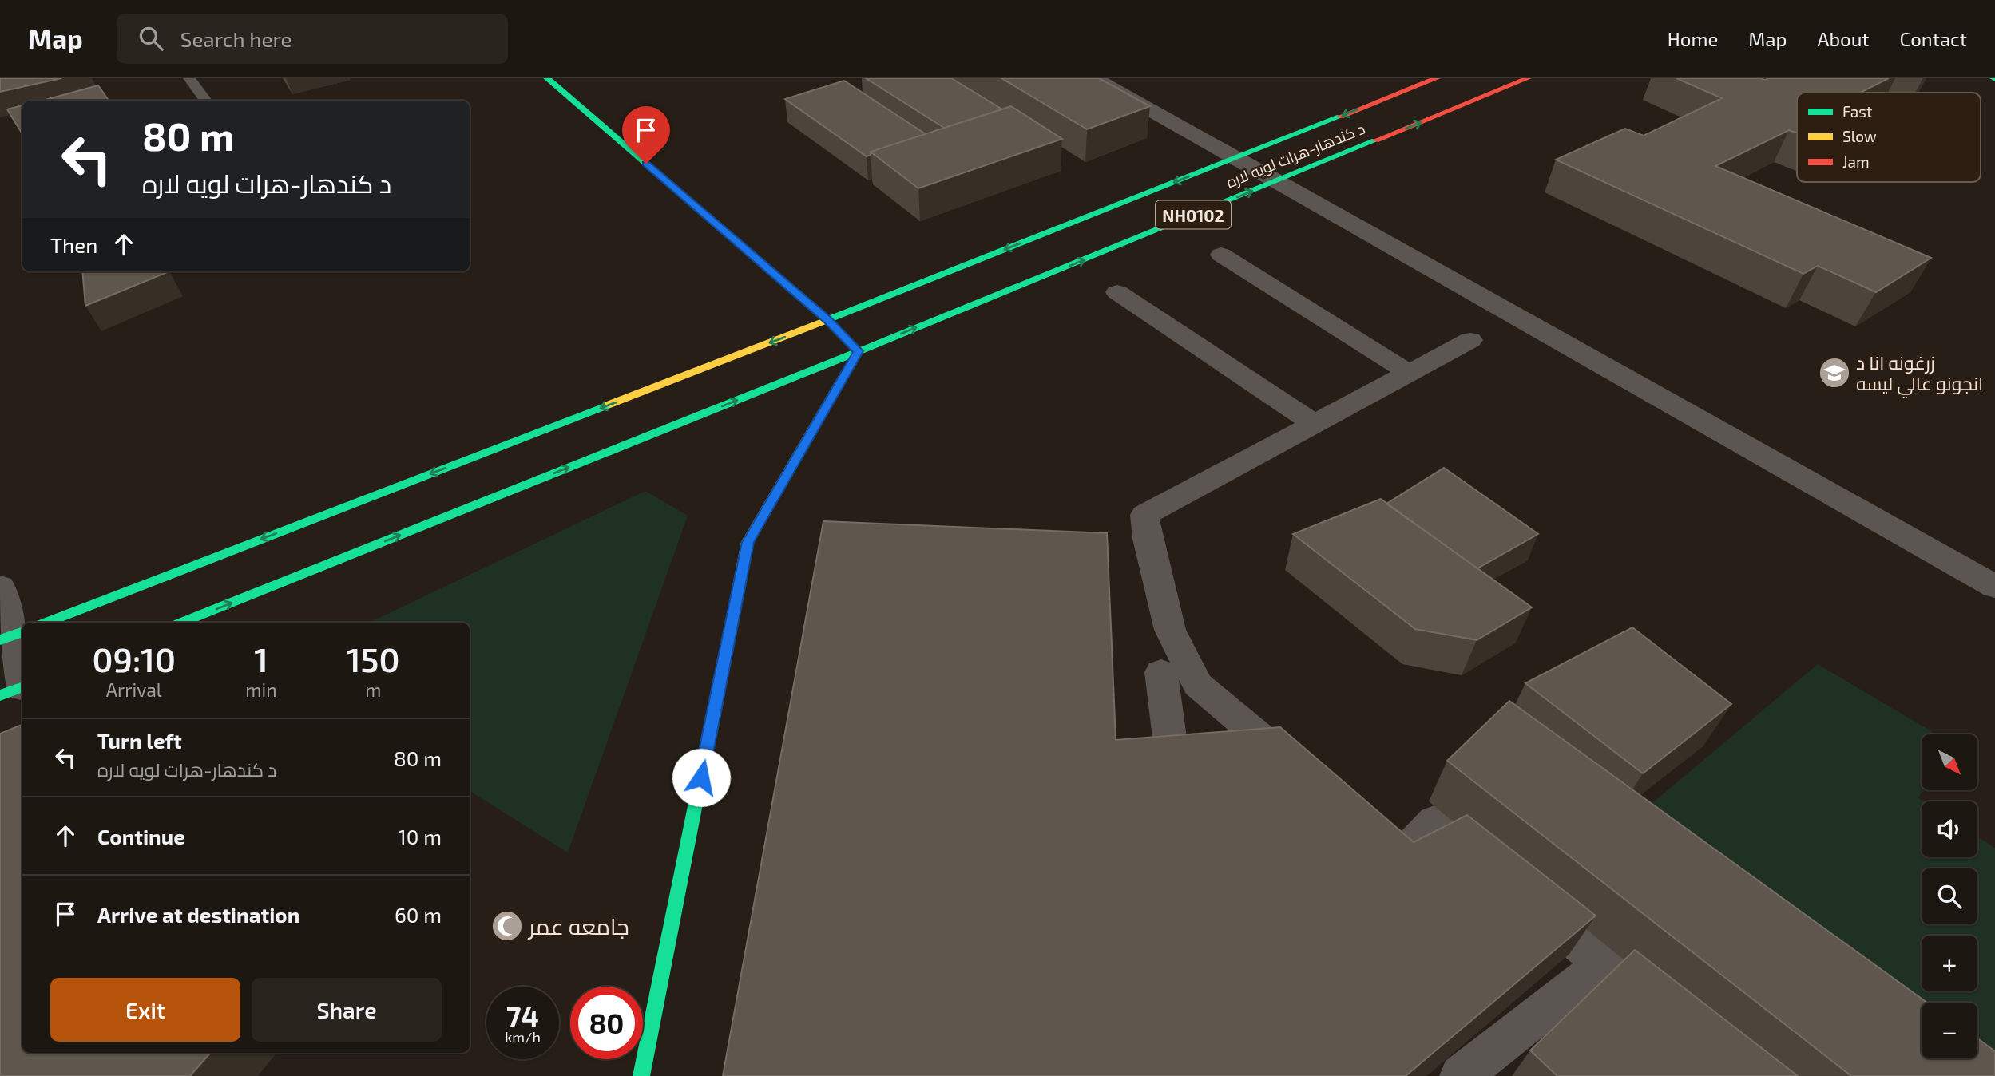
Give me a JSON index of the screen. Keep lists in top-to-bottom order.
{
  "streets": {
    "main road": ["د کندهار-هرات لويه لاره", "NH0102"]
  },
  "places": {
    "school or university": ["زرغونه انا د انجونو عالي لیسه"],
    "mosque": ["جامعه عمر"]
  },
  "legend": ["Fast", "Slow", "Jam"],
  "north": "bottom right",
  "page": {
    "header": "Map",
    "search": "Search here",
    "nav": [
      "Home",
      "Map",
      "About",
      "Contact"
    ],
    "turn": ["80 m", "د کندهار-هرات لويه لاره"],
    "then": "Then",
    "eta": [
      "09:10",
      "Arrival",
      "1",
      "min",
      "150",
      "m"
    ],
    "list": [
      {
        "name": "Turn left",
        "note": "د کندهار-هرات لويه لاره",
        "value": "80 m"
      },
      {
        "name": "Continue",
        "value": "10 m"
      },
      {
        "name": "Arrive at destination",
        "value": "60 m"
      }
    ],
    "map_buttons": ["+", "−"],
    "buttons": ["Exit", "Share"],
    "speed": "74 km/h",
    "limit": "80"
  }
}
